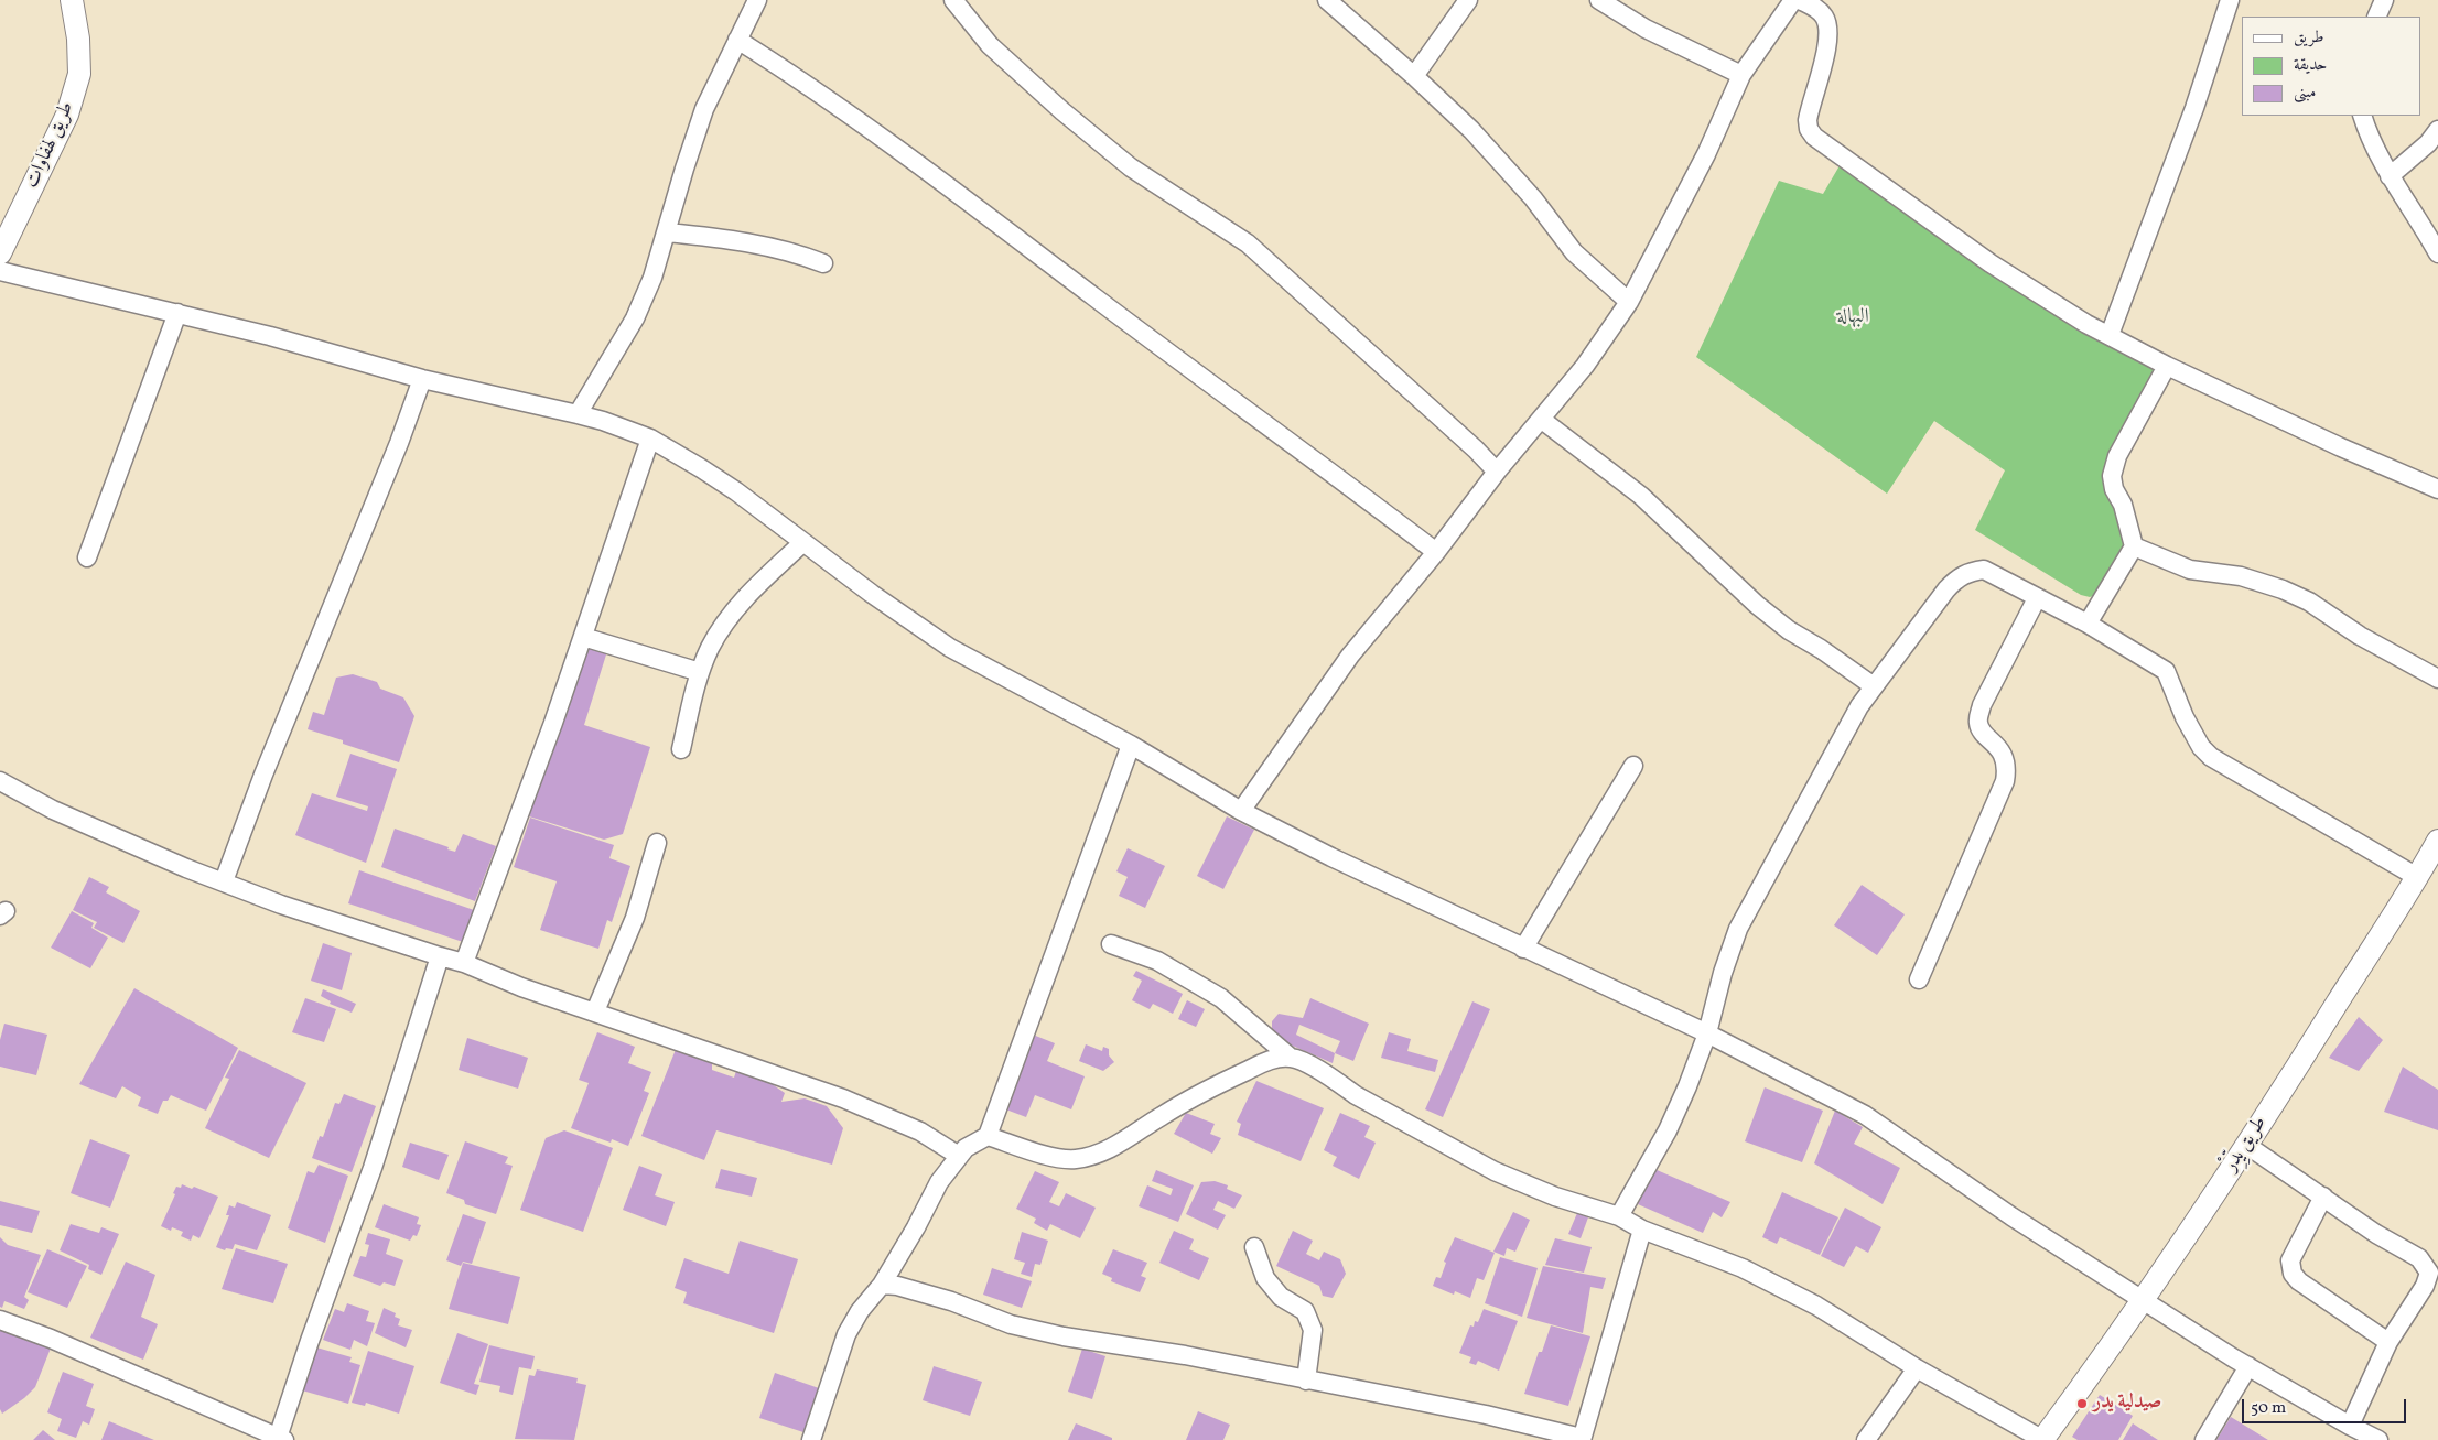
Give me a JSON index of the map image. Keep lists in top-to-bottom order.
{
  "streets": {
    "street": ["طريق لهفاوات", "طريق يِدِّرْ"]
  },
  "parks": ["البهالة"],
  "places": ["صيدلية يدر"],
  "legend": ["طريق", "حديقة", "مبنى"],
  "scale_bar": "50 m"
}
